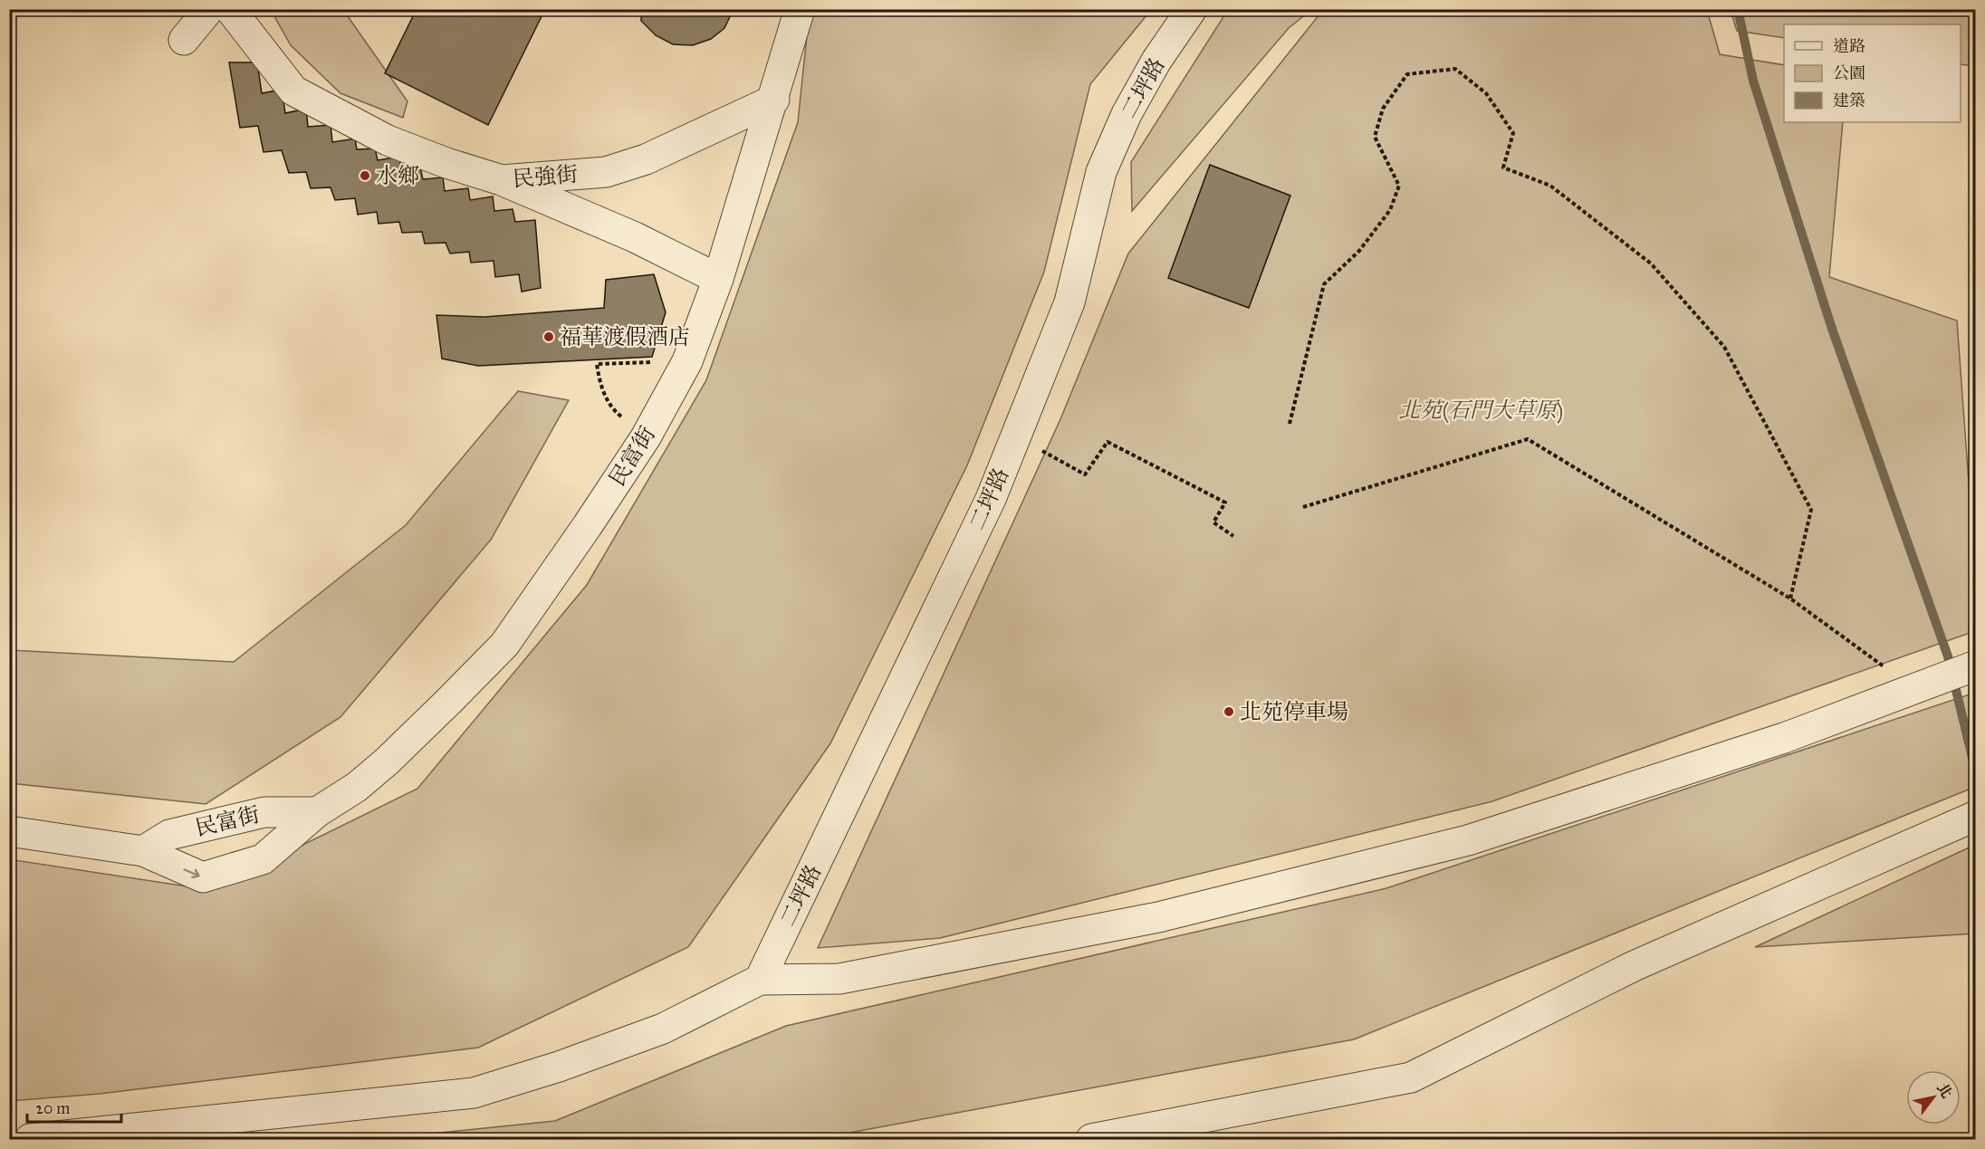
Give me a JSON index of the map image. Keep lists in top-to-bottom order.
{
  "streets": {
    "street": ["二坪路", "民強街", "民富街"]
  },
  "crossings": [
    ["民強街", "民富街"]
  ],
  "parks": ["北苑(石門大草原)"],
  "places": ["水鄉", "福華渡假酒店", "北苑停車場"],
  "legend": ["道路", "公園", "建築"],
  "scale_bar": "20 m",
  "north": "top right"
}
